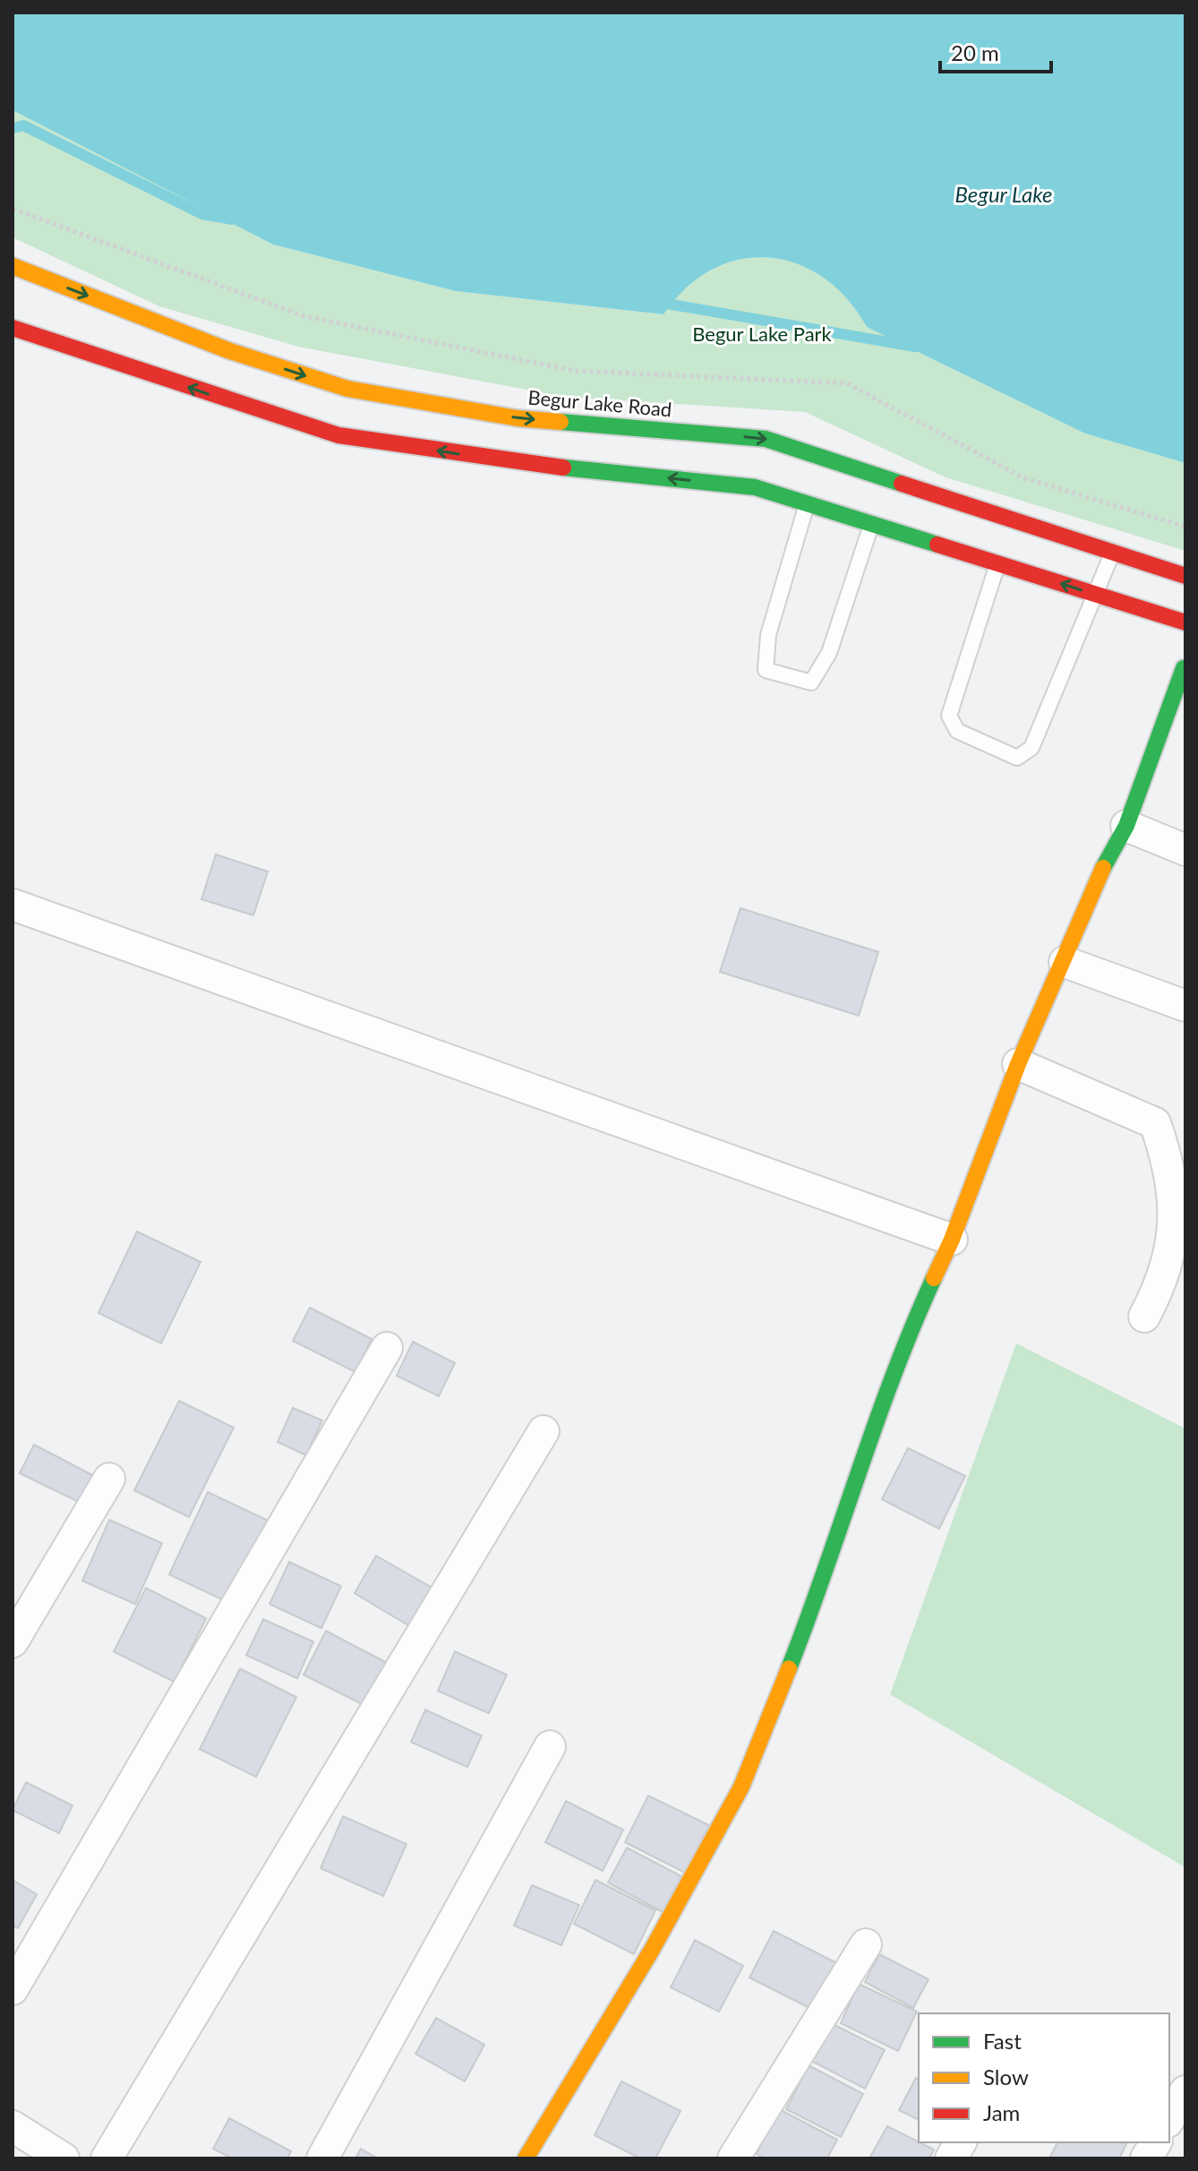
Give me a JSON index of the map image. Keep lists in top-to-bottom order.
{
  "streets": {
    "main road": ["Begur Lake Road"]
  },
  "water": ["Begur Lake"],
  "parks": ["Begur Lake Park"],
  "legend": ["Fast", "Slow", "Jam"],
  "scale_bar": "20 m"
}
